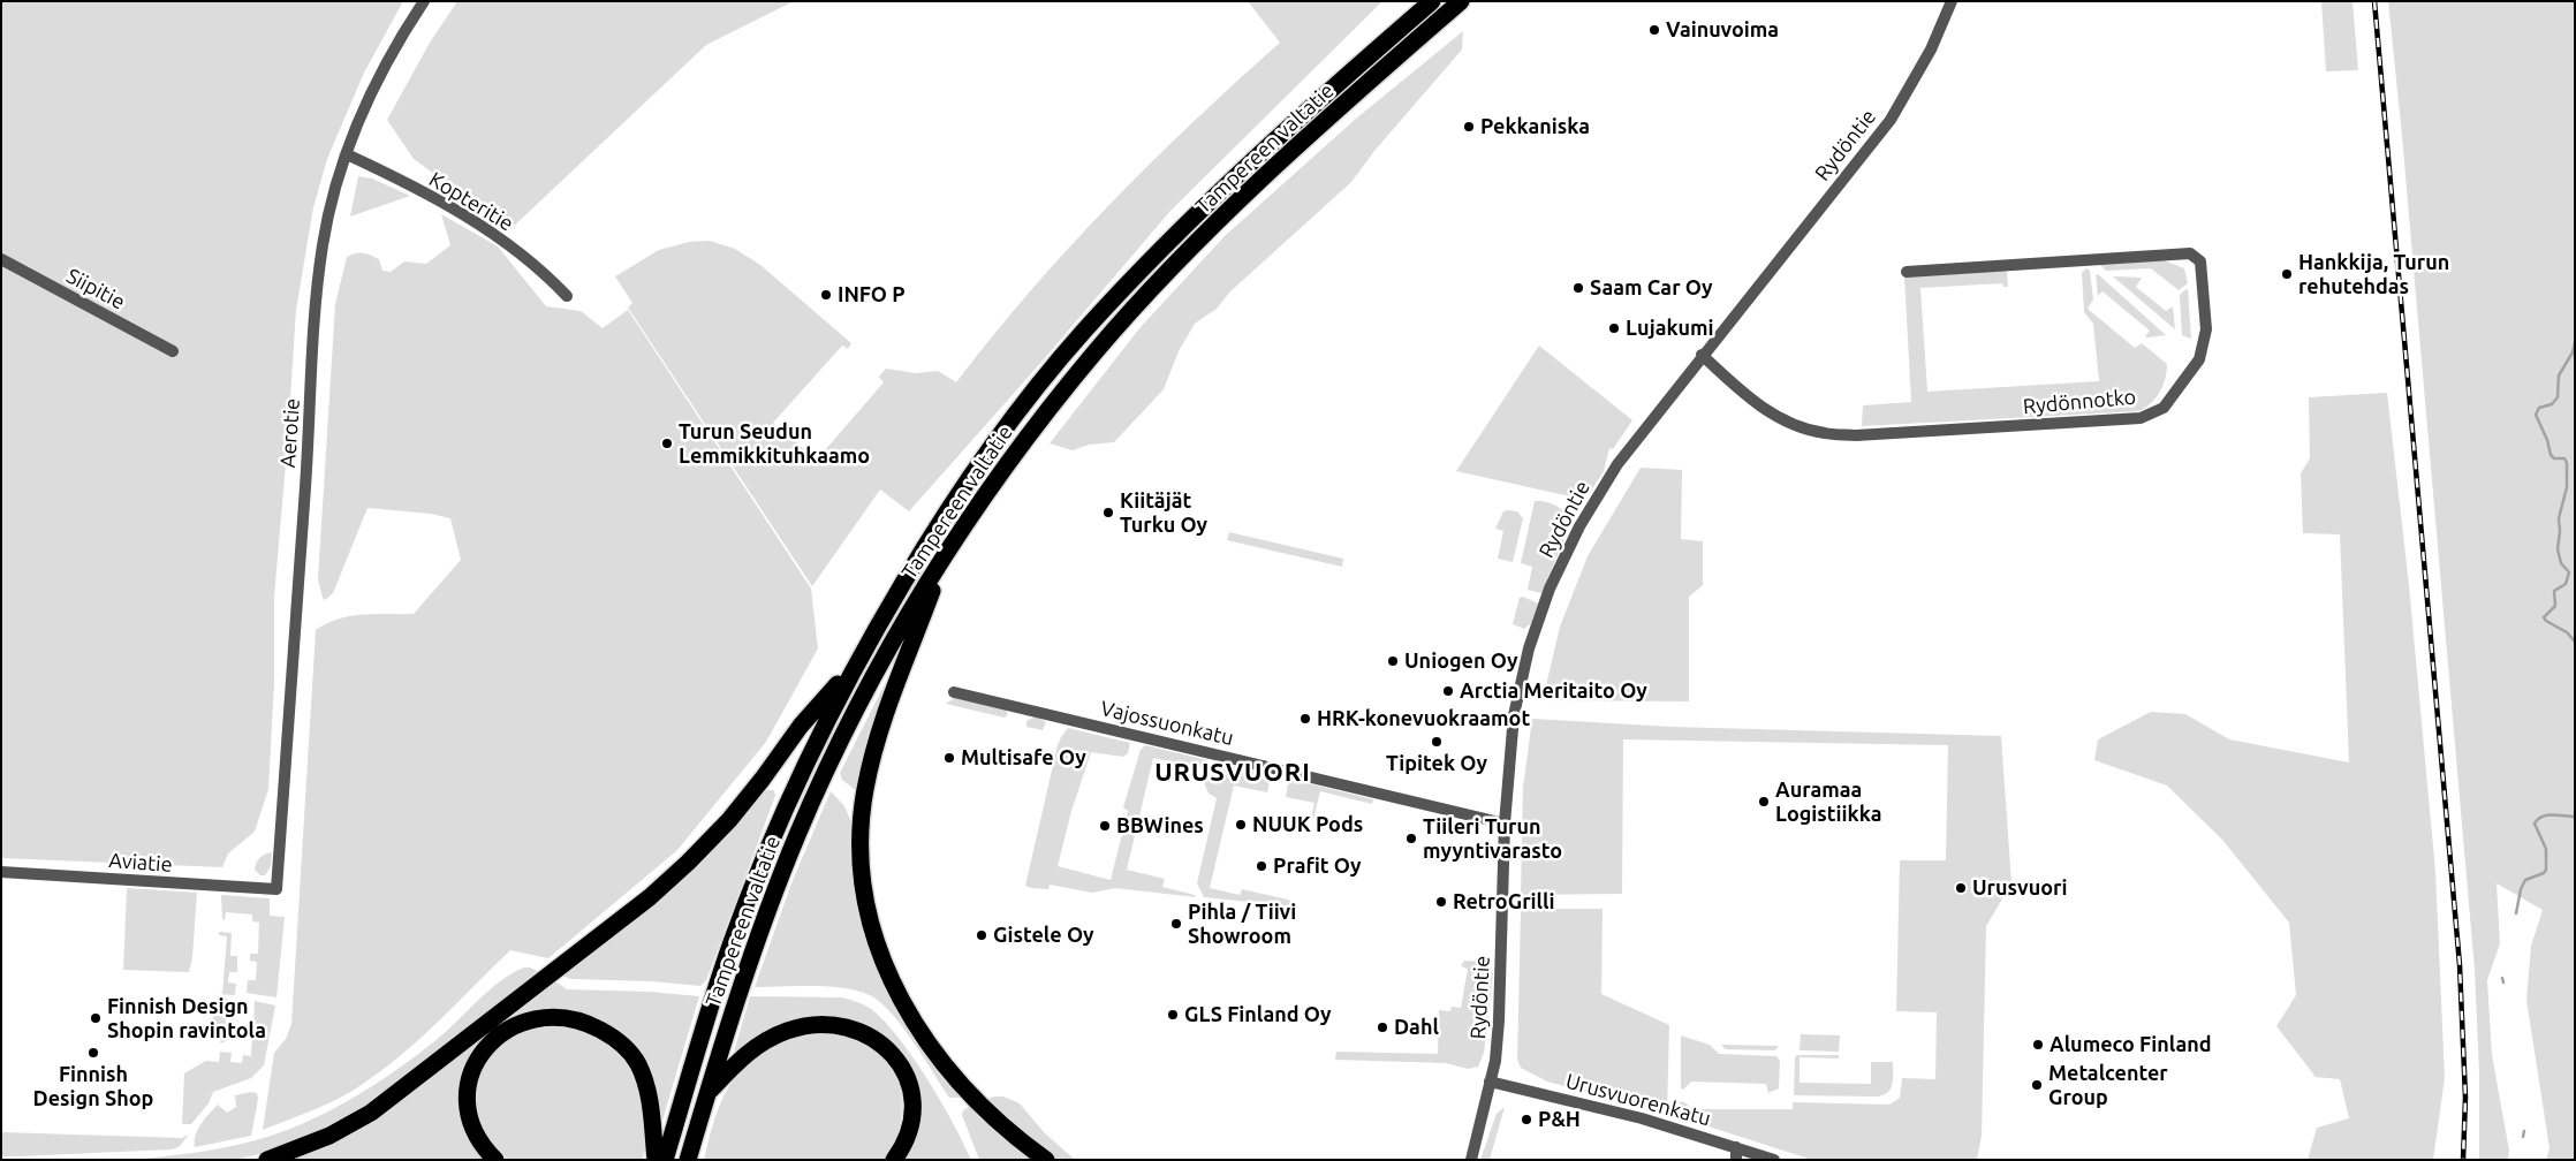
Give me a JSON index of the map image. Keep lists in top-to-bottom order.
{
  "streets": {
    "highway": ["Tampereen valtatie"],
    "street": [
      "Rydöntie",
      "Kopteritie",
      "Siipitie",
      "Rydönnotko",
      "Aerotie",
      "Vajossuonkatu",
      "Aviatie",
      "Urusvuorenkatu"
    ]
  },
  "crossings": [
    ["Rydöntie", "Rydönnotko"],
    ["Rydöntie", "Vajossuonkatu"],
    ["Rydöntie", "Urusvuorenkatu"],
    ["Kopteritie", "Aerotie"],
    ["Aerotie", "Aviatie"]
  ],
  "districts": ["URUSVUORI"],
  "places": [
    "Vainuvoima",
    "Pekkaniska",
    "Hankkija, Turun rehutehdas",
    "Saam Car Oy",
    "INFO P",
    "Lujakumi",
    "Turun Seudun Lemmikkituhkaamo",
    "Kiitäjät Turku Oy",
    "Uniogen Oy",
    "Arctia Meritaito Oy",
    "HRK-konevuokraamot",
    "Tipitek Oy",
    "Multisafe Oy",
    "Auramaa Logistiikka",
    "NUUK Pods",
    "BBWines",
    "Tiileri Turun myyntivarasto",
    "Prafit Oy",
    "Urusvuori",
    "RetroGrilli",
    "Pihla / Tiivi Showroom",
    "Gistele Oy",
    "GLS Finland Oy",
    "Finnish Design Shopin ravintola",
    "Dahl",
    "Alumeco Finland",
    "Finnish Design Shop",
    "Metalcenter Group",
    "P&H"
  ]
}
